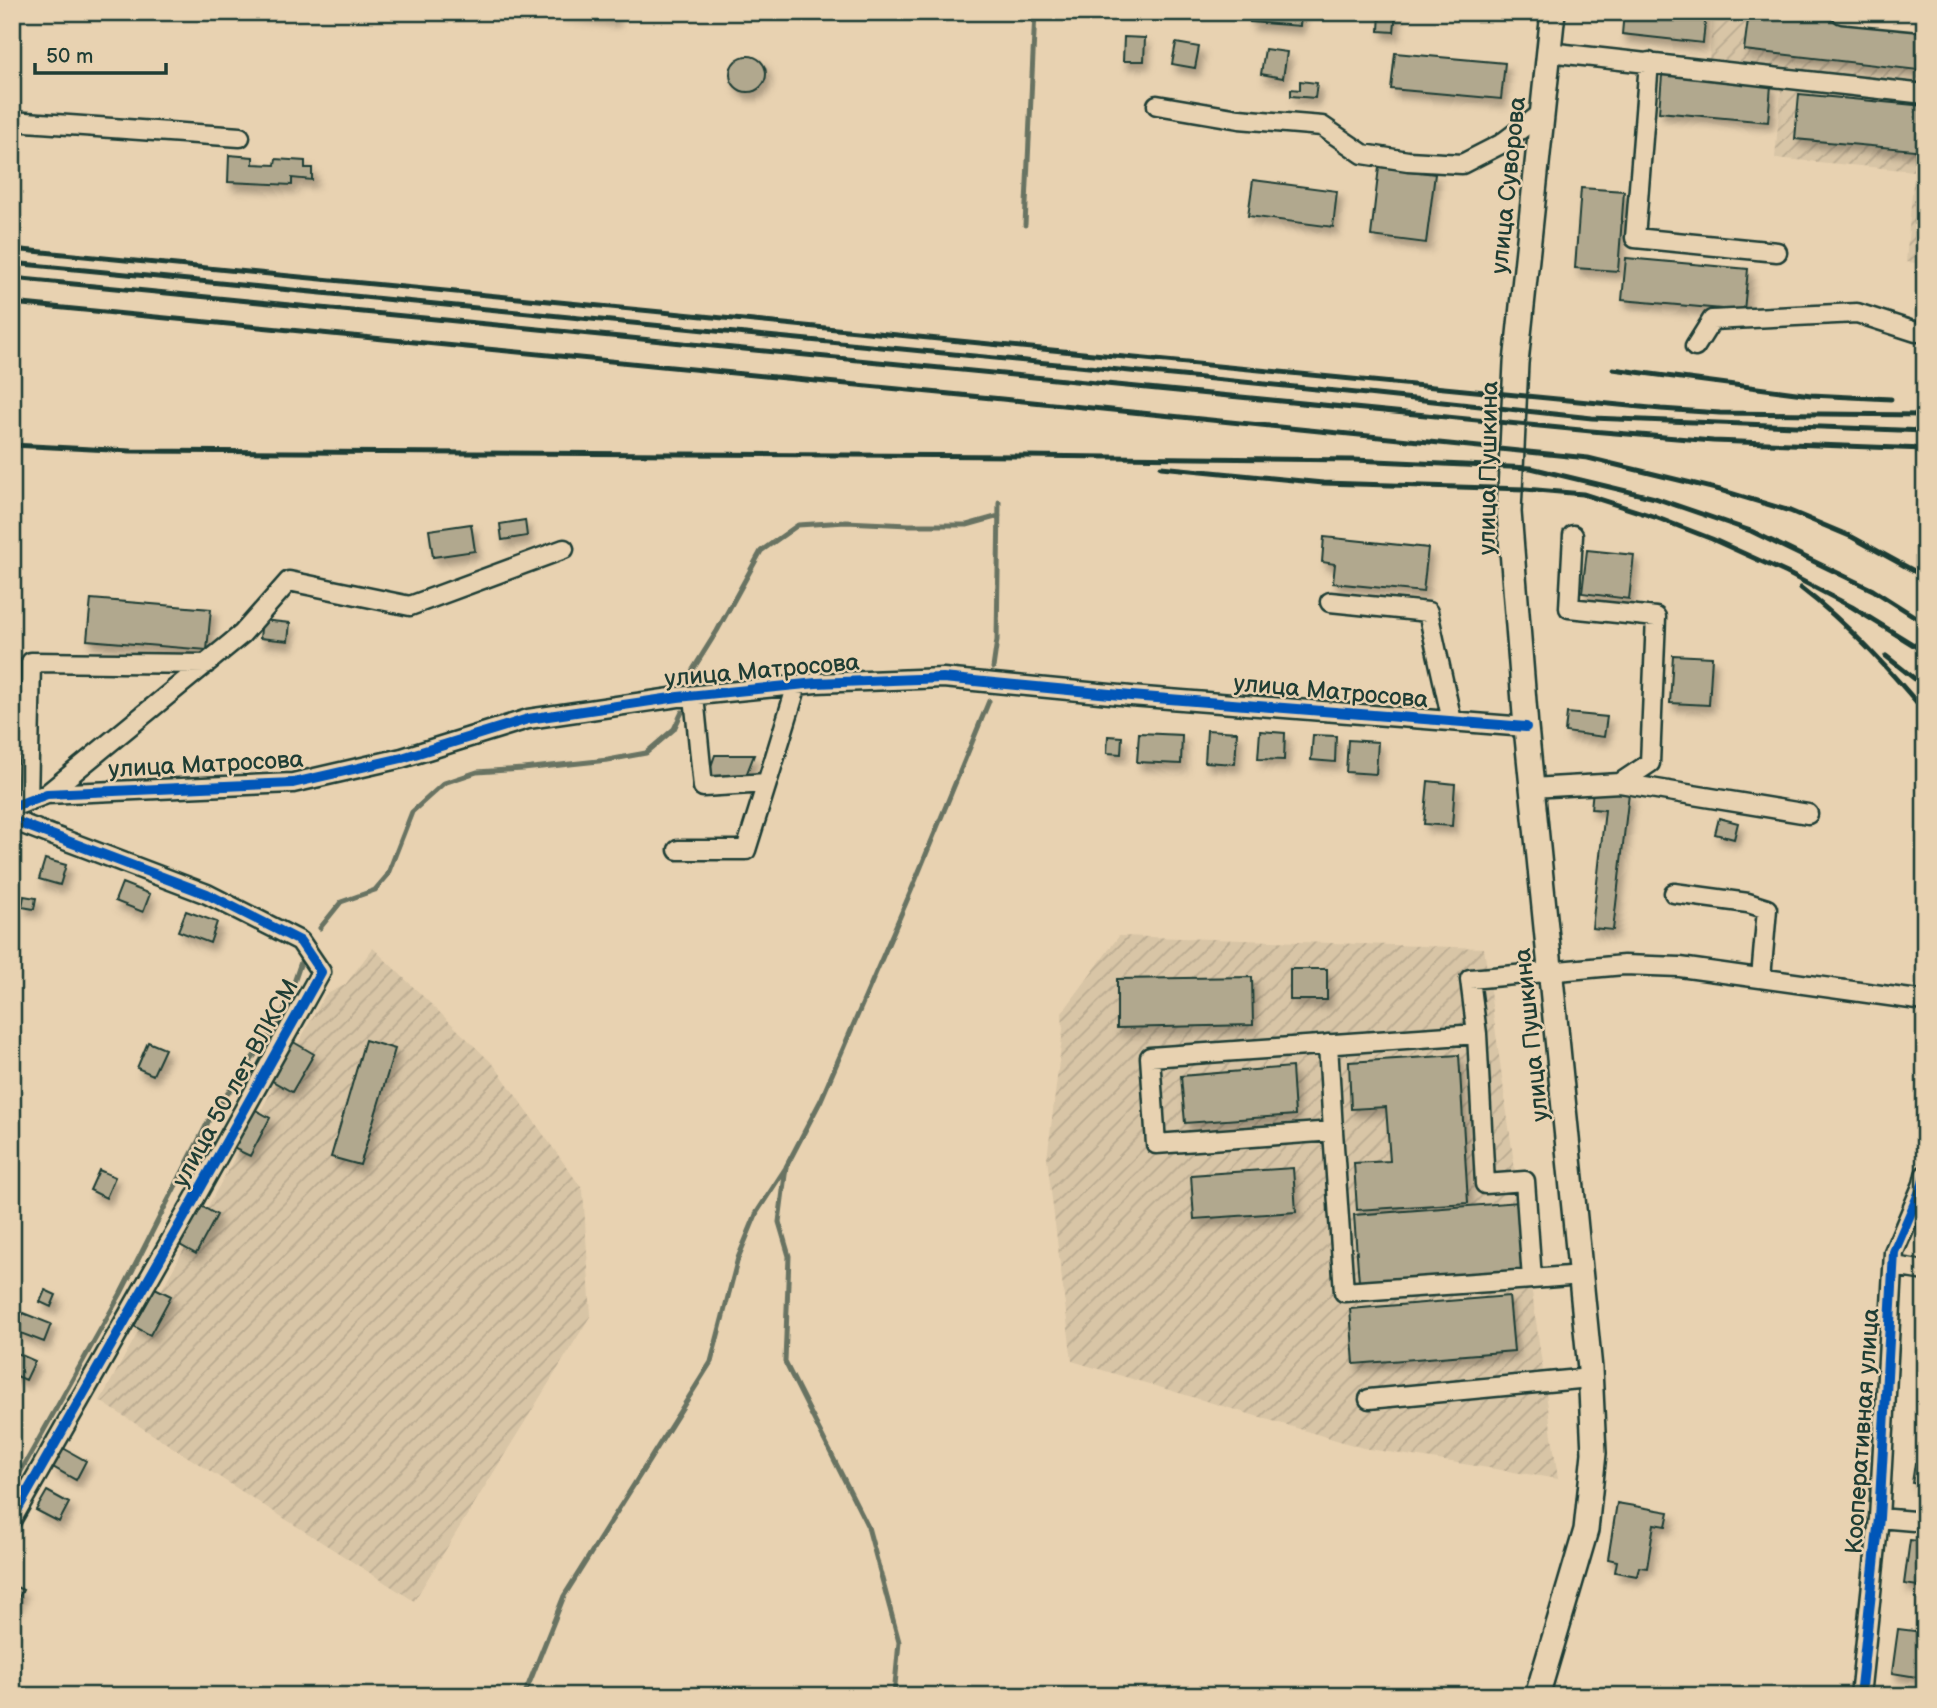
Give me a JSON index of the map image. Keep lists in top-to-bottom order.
{
  "streets": {
    "main road": ["улица Суворова", "улица Пушкина"],
    "street": ["улица Матросова", "улица 50 лет ВЛКСМ", "Кооперативная улица"]
  },
  "crossings": [
    ["улица Суворова", "улица Пушкина"],
    ["улица Пушкина", "улица Матросова"]
  ],
  "scale_bar": "50 m"
}
